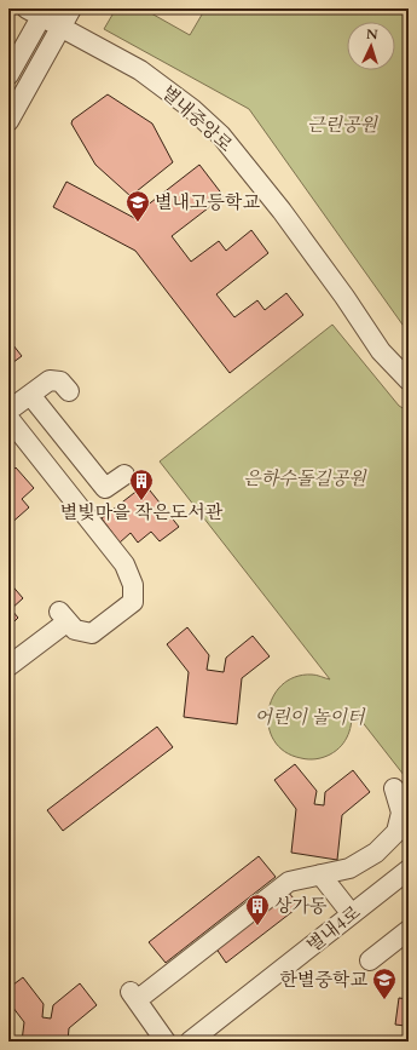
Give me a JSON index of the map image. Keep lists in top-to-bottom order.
{
  "streets": {
    "street": ["별내중앙로", "별내4로"]
  },
  "parks": ["근린공원", "은하수돌길공원", "어린이 놀이터"],
  "places": {
    "school or university": ["별내고등학교", "한별중학교"],
    "building": ["별빛마을 작은도서관", "상가동"]
  },
  "north": "top"
}
